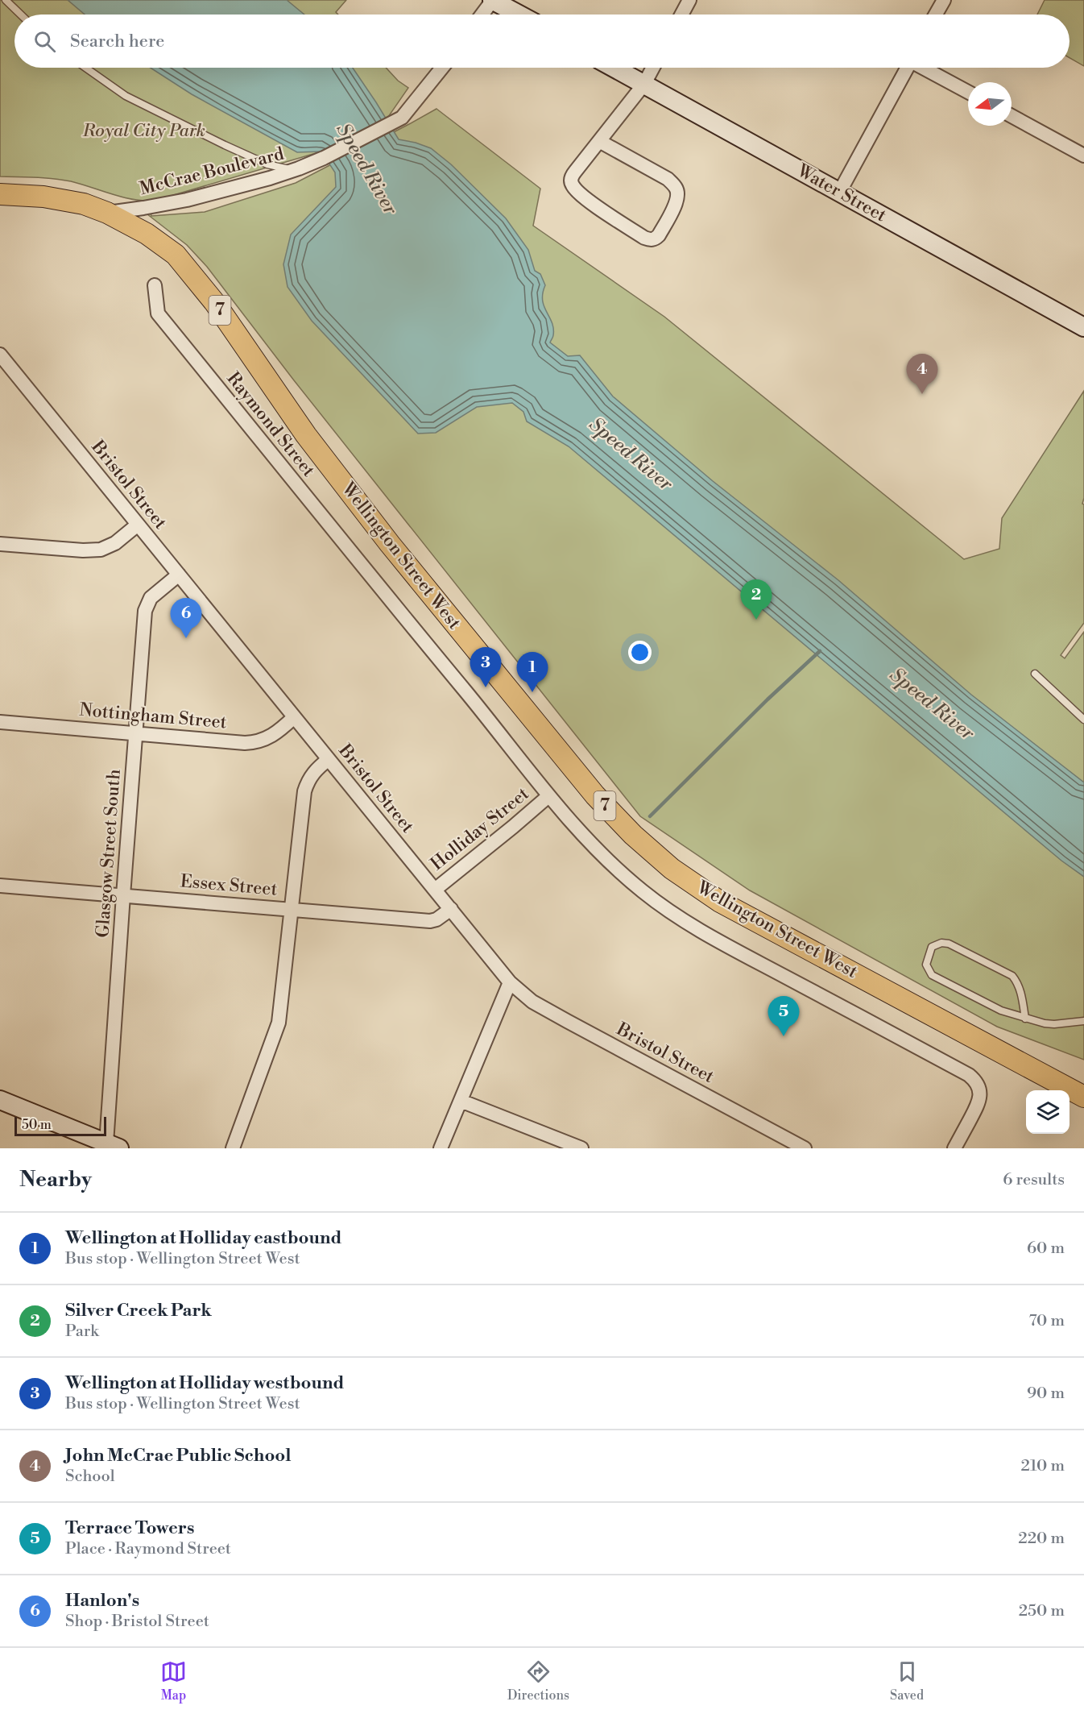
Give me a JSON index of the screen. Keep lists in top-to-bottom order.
{
  "streets": {
    "main road": ["7", "Wellington Street West"],
    "street": [
      "McCrae Boulevard",
      "Water Street",
      "Raymond Street",
      "Bristol Street",
      "Nottingham Street",
      "Holliday Street",
      "Glasgow Street South",
      "Essex Street"
    ]
  },
  "crossings": [
    ["McCrae Boulevard", "Wellington Street West"],
    ["Raymond Street", "Holliday Street"],
    ["Bristol Street", "Nottingham Street"],
    ["Bristol Street", "Holliday Street"],
    ["Bristol Street", "Glasgow Street South"],
    ["Bristol Street", "Essex Street"],
    ["Nottingham Street", "Glasgow Street South"],
    ["Glasgow Street South", "Essex Street"]
  ],
  "water": ["Speed River"],
  "parks": ["Royal City Park"],
  "scale_bar": "50 m",
  "north": "left",
  "page": {
    "search": "Search here",
    "pins": [
      "4",
      "2",
      "6",
      "3",
      "1",
      "5"
    ],
    "scale": "50 m",
    "heading": ["Nearby", "6 results"],
    "list": [
      {
        "mark": "1",
        "name": "Wellington at Holliday eastbound",
        "note": "Bus stop · Wellington Street West",
        "value": "60 m"
      },
      {
        "mark": "2",
        "name": "Silver Creek Park",
        "note": "Park",
        "value": "70 m"
      },
      {
        "mark": "3",
        "name": "Wellington at Holliday westbound",
        "note": "Bus stop · Wellington Street West",
        "value": "90 m"
      },
      {
        "mark": "4",
        "name": "John McCrae Public School",
        "note": "School",
        "value": "210 m"
      },
      {
        "mark": "5",
        "name": "Terrace Towers",
        "note": "Place · Raymond Street",
        "value": "220 m"
      },
      {
        "mark": "6",
        "name": "Hanlon's",
        "note": "Shop · Bristol Street",
        "value": "250 m"
      }
    ],
    "nav": ["Map", "Directions", "Saved"]
  }
}
